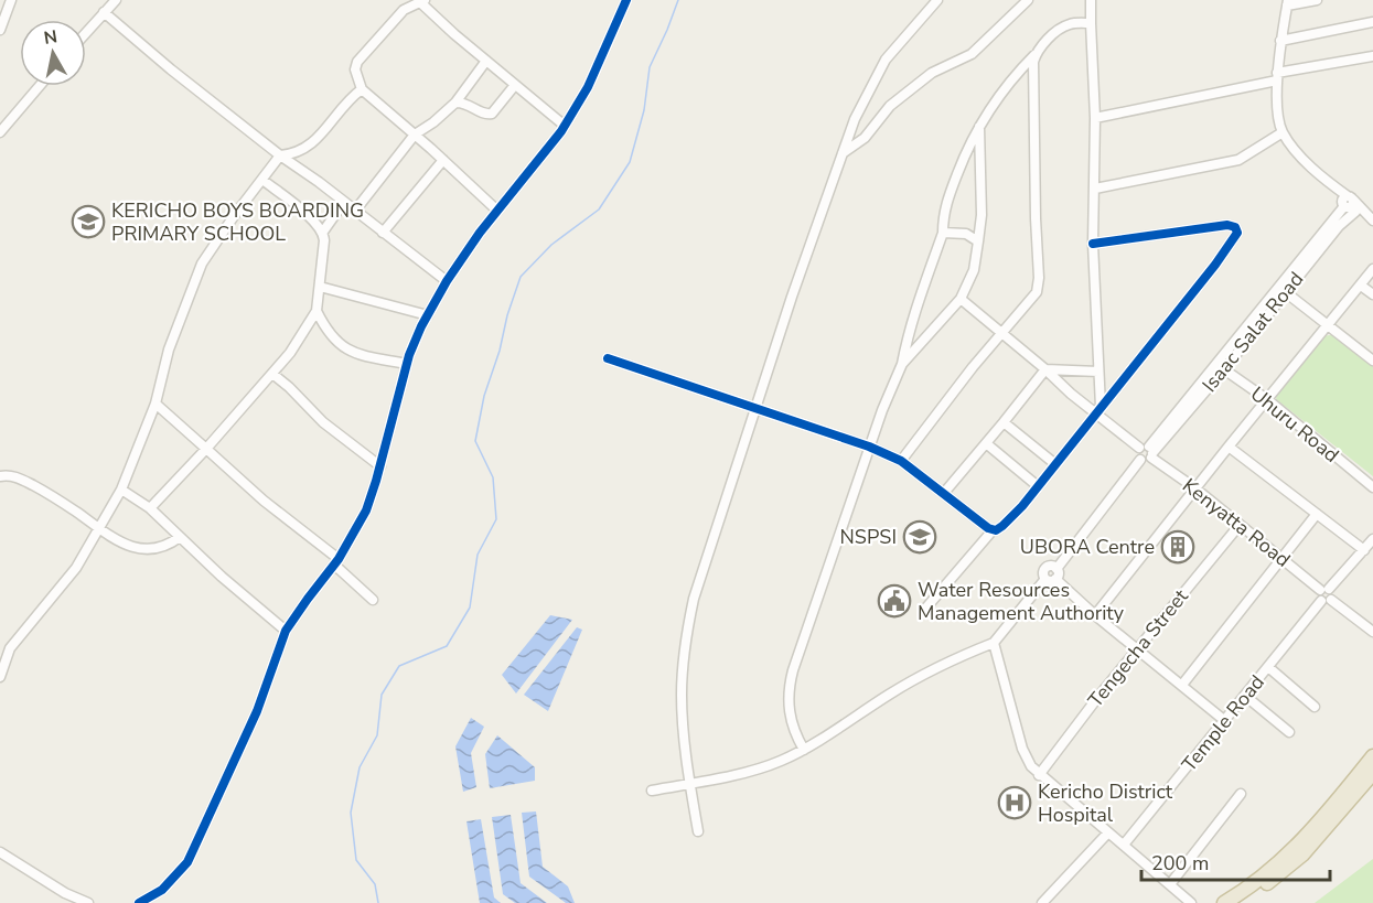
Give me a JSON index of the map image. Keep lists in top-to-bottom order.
{
  "streets": {
    "street": [
      "Isaac Salat Road",
      "Uhuru Road",
      "Kenyatta Road",
      "Tengecha Street",
      "Temple Road"
    ]
  },
  "crossings": [
    ["Isaac Salat Road", "Uhuru Road"],
    ["Isaac Salat Road", "Kenyatta Road"],
    ["Kenyatta Road", "Tengecha Street"]
  ],
  "places": {
    "school or university": ["KERICHO BOYS BOARDING PRIMARY SCHOOL", "NSPSI"],
    "building": ["UBORA Centre"],
    "public building": ["Water Resources Management Authority"],
    "hospital": ["Kericho District Hospital"]
  },
  "scale_bar": "200 m",
  "north": "top"
}
